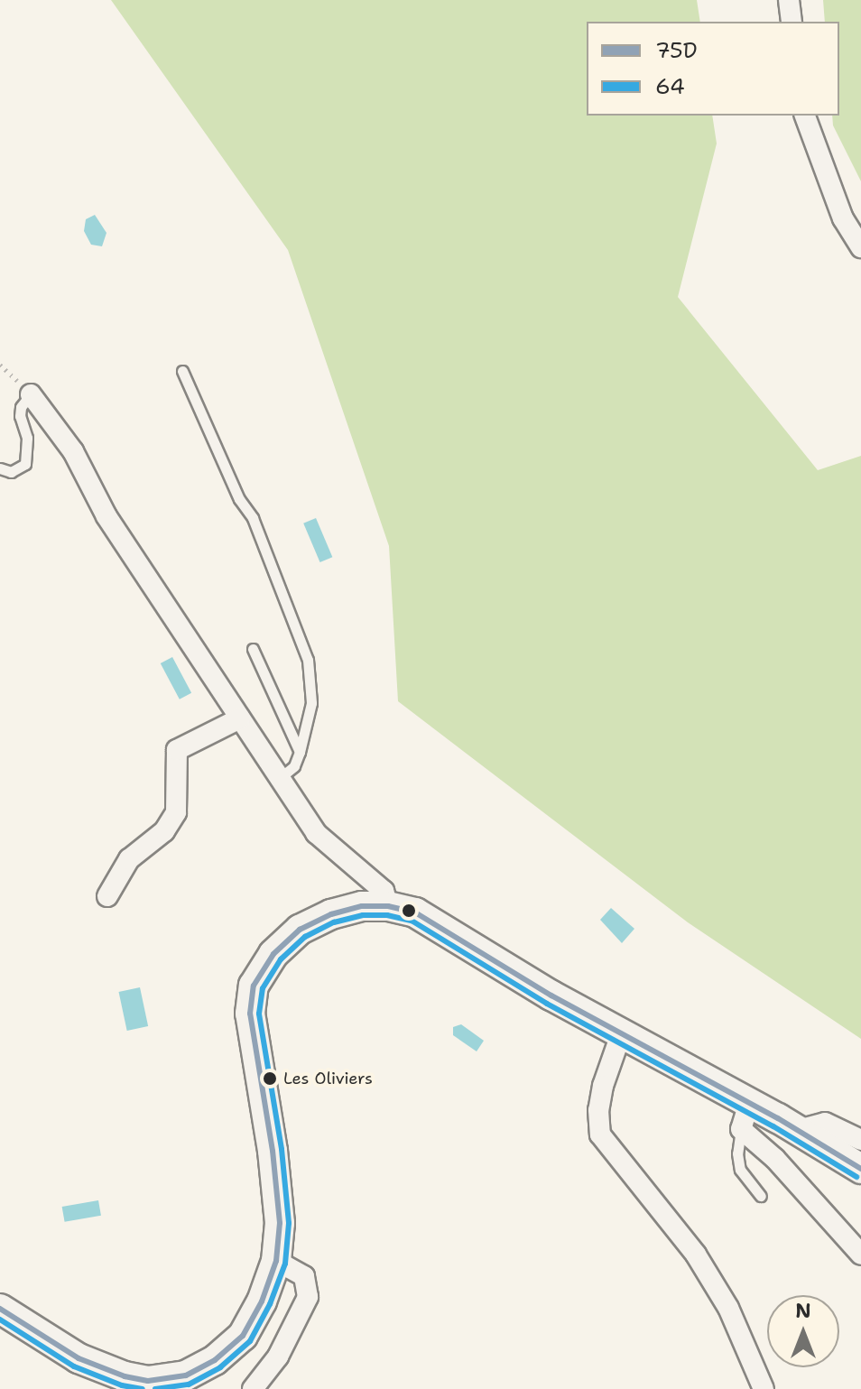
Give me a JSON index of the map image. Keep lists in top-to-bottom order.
{
  "places": ["Les Oliviers"],
  "lines": ["transit line 75D", "transit line 64"],
  "legend": ["75D", "64"],
  "north": "top"
}
